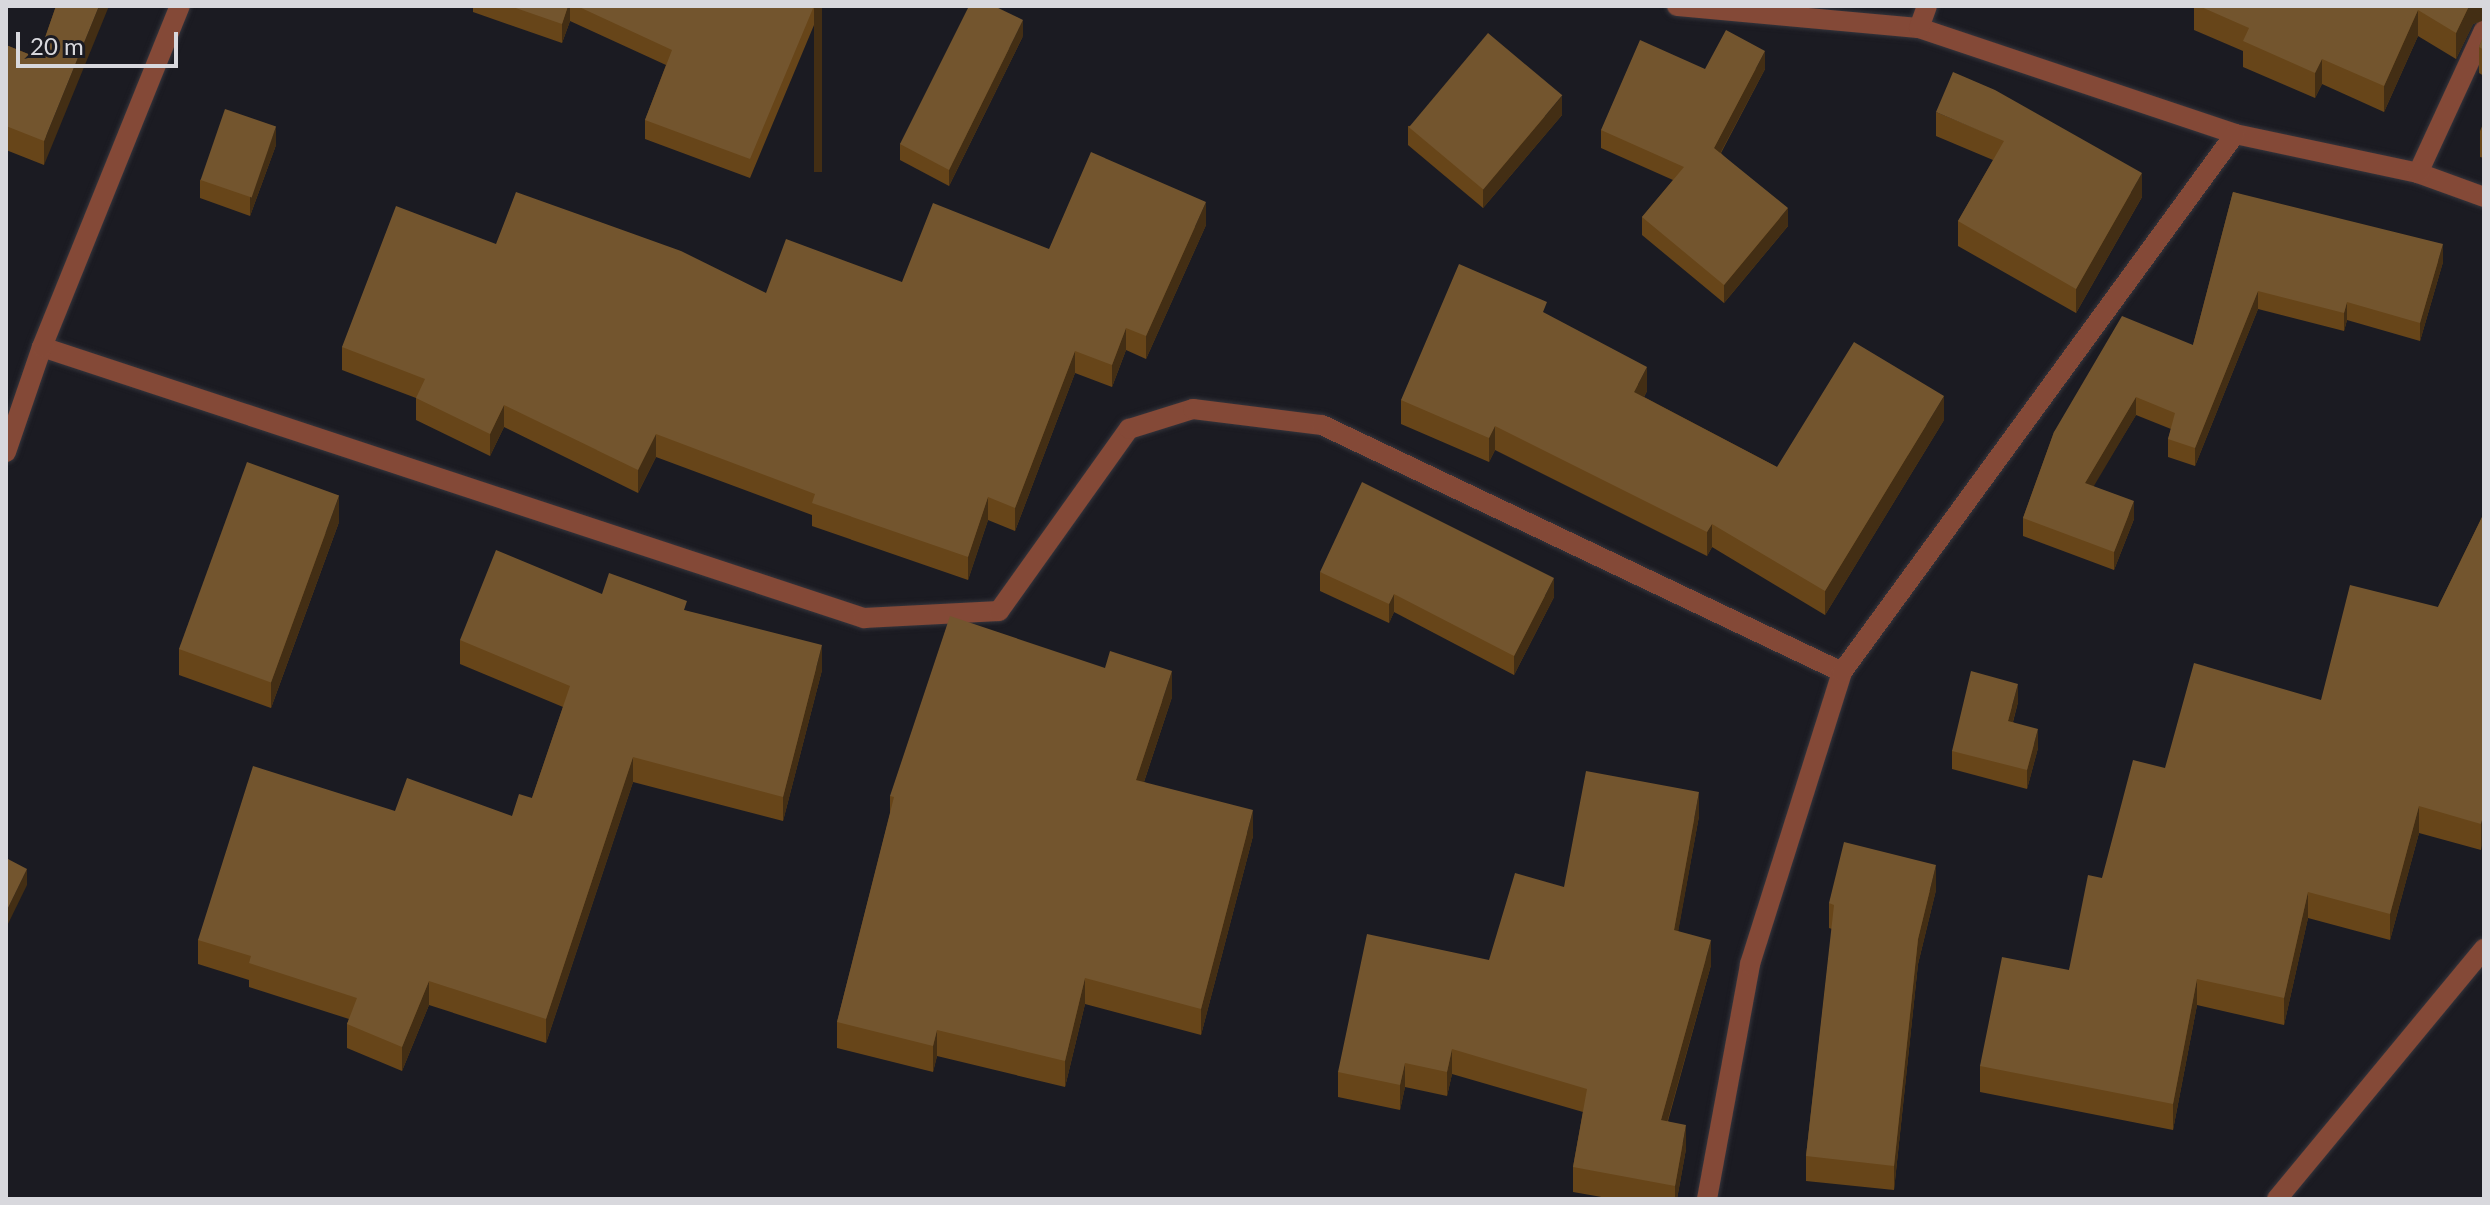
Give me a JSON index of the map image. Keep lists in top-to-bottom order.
{
  "scale_bar": "20 m"
}
